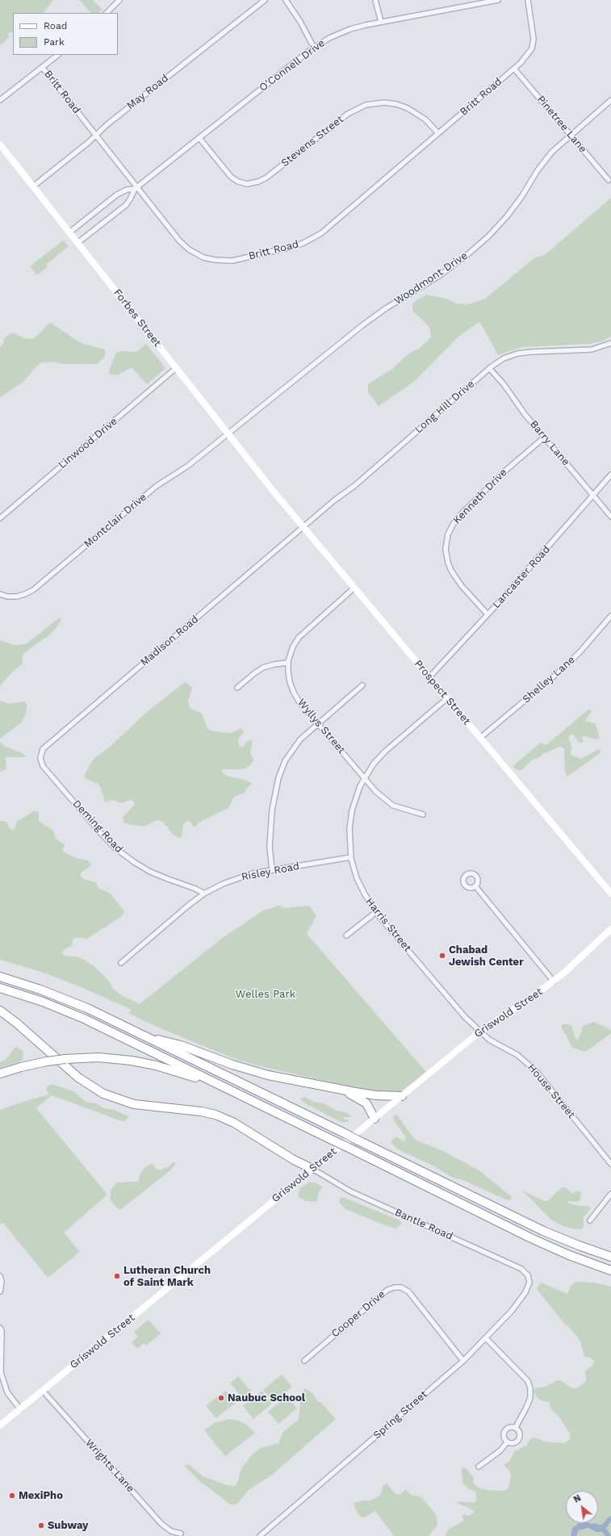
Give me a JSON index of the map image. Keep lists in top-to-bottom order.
{
  "streets": {
    "main road": ["Forbes Street", "Prospect Street", "Griswold Street"],
    "street": [
      "O'Connell Drive",
      "Britt Road",
      "May Road",
      "Pinetree Lane",
      "Stevens Street",
      "Woodmont Drive",
      "Long Hill Drive",
      "Linwood Drive",
      "Barry Lane",
      "Kenneth Drive",
      "Montclair Drive",
      "Lancaster Road",
      "Madison Road",
      "Shelley Lane",
      "Wyllys Street",
      "Deming Road",
      "Risley Road",
      "Harris Street",
      "House Street",
      "Bantle Road",
      "Cooper Drive",
      "Spring Street",
      "Wrights Lane"
    ]
  },
  "crossings": [
    ["O'Connell Drive", "Britt Road"],
    ["O'Connell Drive", "Stevens Street"],
    ["O'Connell Drive", "Forbes Street"],
    ["Britt Road", "May Road"],
    ["Britt Road", "Pinetree Lane"],
    ["Britt Road", "Stevens Street"],
    ["May Road", "Forbes Street"],
    ["Pinetree Lane", "Woodmont Drive"],
    ["Woodmont Drive", "Forbes Street"],
    ["Woodmont Drive", "Montclair Drive"],
    ["Forbes Street", "Linwood Drive"],
    ["Forbes Street", "Montclair Drive"],
    ["Forbes Street", "Prospect Street"],
    ["Long Hill Drive", "Barry Lane"],
    ["Long Hill Drive", "Madison Road"],
    ["Long Hill Drive", "Prospect Street"],
    ["Barry Lane", "Kenneth Drive"],
    ["Barry Lane", "Lancaster Road"],
    ["Kenneth Drive", "Lancaster Road"],
    ["Lancaster Road", "Prospect Street"],
    ["Madison Road", "Prospect Street"],
    ["Madison Road", "Deming Road"],
    ["Shelley Lane", "Prospect Street"],
    ["Prospect Street", "Wyllys Street"],
    ["Prospect Street", "Harris Street"],
    ["Wyllys Street", "Harris Street"],
    ["Deming Road", "Risley Road"],
    ["Risley Road", "Harris Street"],
    ["Harris Street", "Griswold Street"],
    ["Harris Street", "House Street"],
    ["Griswold Street", "House Street"],
    ["Griswold Street", "Bantle Road"],
    ["Griswold Street", "Wrights Lane"],
    ["Bantle Road", "Spring Street"],
    ["Cooper Drive", "Spring Street"]
  ],
  "parks": ["Welles Park"],
  "places": [
    "Chabad Jewish Center",
    "Lutheran Church of Saint Mark",
    "Naubuc School",
    "MexiPho",
    "Subway"
  ],
  "legend": ["Road", "Park"],
  "north": "top left"
}
